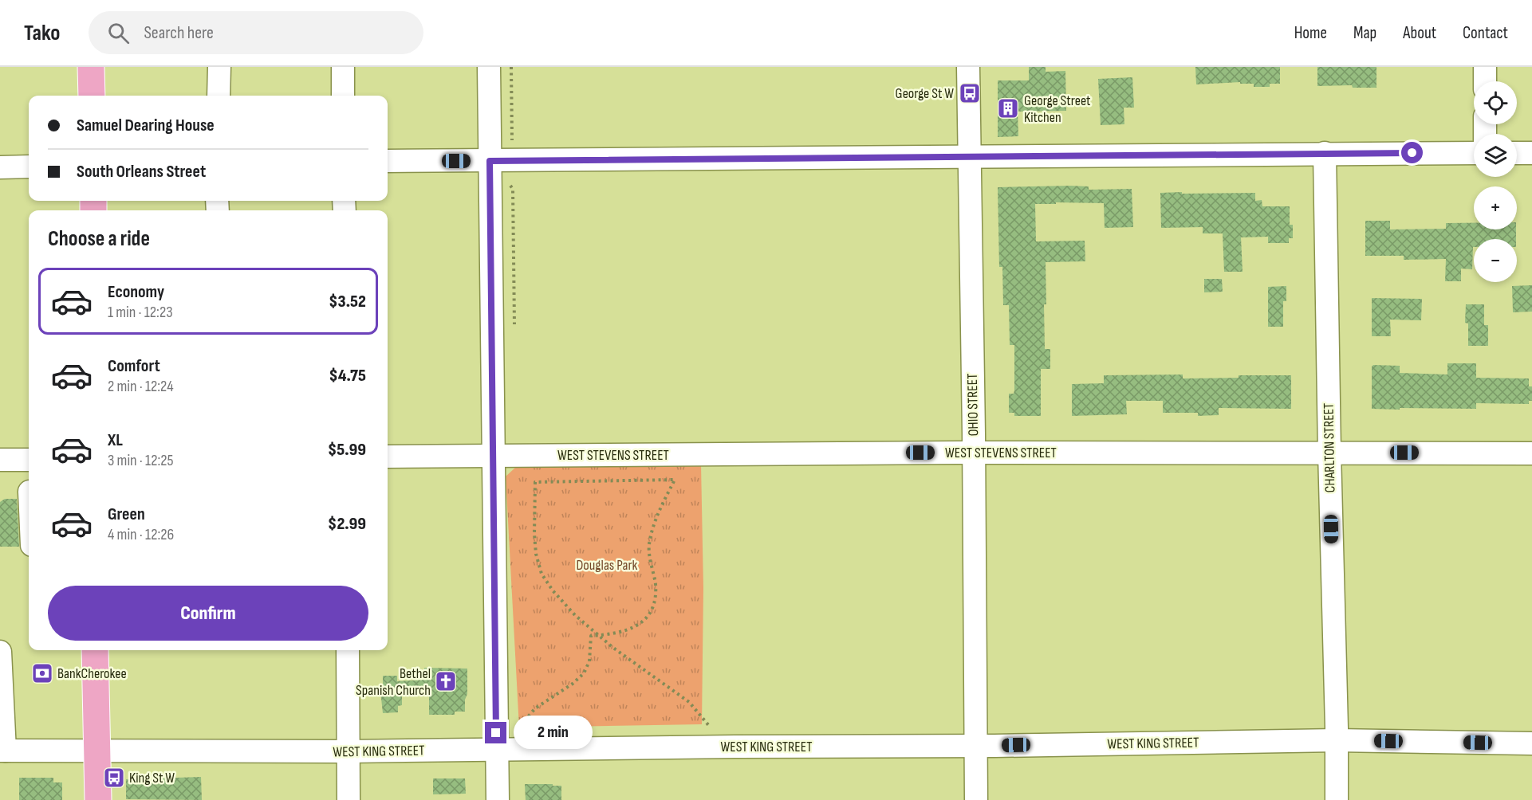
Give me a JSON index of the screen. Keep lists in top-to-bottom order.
{
  "streets": {
    "street": [
      "OHIO STREET",
      "CHARLTON STREET",
      "WEST STEVENS STREET",
      "WEST KING STREET"
    ]
  },
  "crossings": [
    ["OHIO STREET", "WEST STEVENS STREET"],
    ["OHIO STREET", "WEST KING STREET"],
    ["CHARLTON STREET", "WEST STEVENS STREET"],
    ["CHARLTON STREET", "WEST KING STREET"]
  ],
  "parks": ["Douglas Park"],
  "places": {
    "bus stop": ["George St W", "King St W"],
    "building": ["George Street Kitchen"],
    "bank": ["BankCherokee"],
    "church": ["Bethel Spanish Church"]
  },
  "page": {
    "header": "Tako",
    "search": "Search here",
    "nav": [
      "Home",
      "Map",
      "About",
      "Contact"
    ],
    "map_buttons": ["+", "−"],
    "banner": ["Samuel Dearing House", "South Orleans Street"],
    "heading": "Choose a ride",
    "list": [
      {
        "name": "Economy",
        "note": "1 min · 12:23",
        "value": "$3.52"
      },
      {
        "name": "Comfort",
        "note": "2 min · 12:24",
        "value": "$4.75"
      },
      {
        "name": "XL",
        "note": "3 min · 12:25",
        "value": "$5.99"
      },
      {
        "name": "Green",
        "note": "4 min · 12:26",
        "value": "$2.99"
      }
    ],
    "buttons": "Confirm",
    "bubble": "2 min"
  }
}
